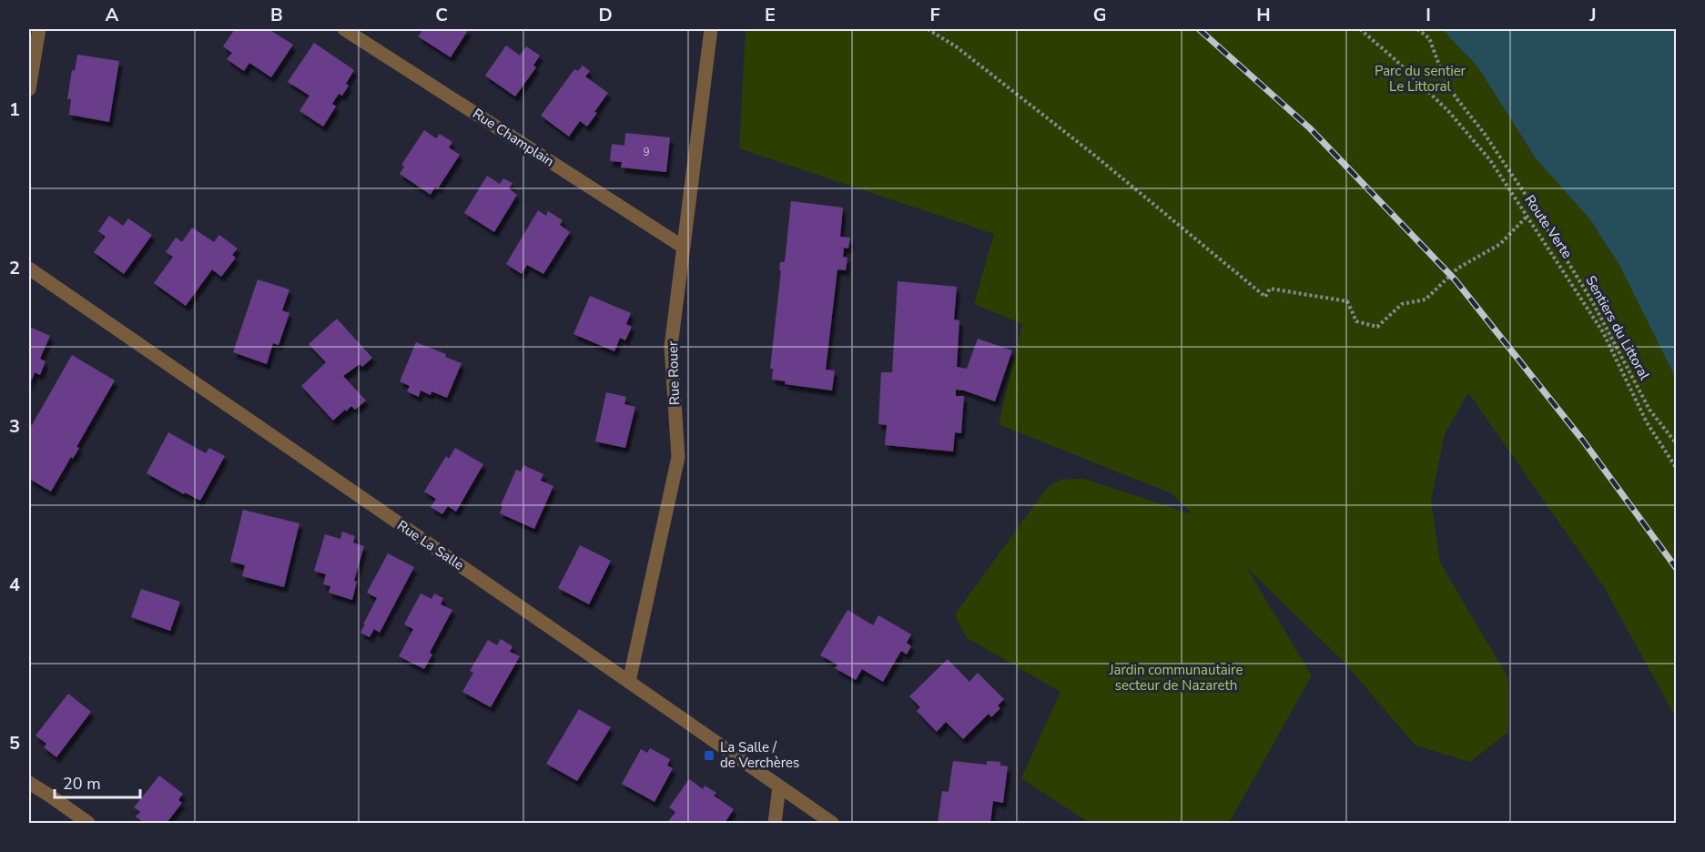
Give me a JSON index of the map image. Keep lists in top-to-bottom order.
{
  "streets": {
    "street": ["Rue Champlain", "Rue Rouer", "Rue La Salle"],
    "path": ["Route Verte", "Sentiers du Littoral"]
  },
  "crossings": [
    ["Rue Champlain", "Rue Rouer"],
    ["Rue Rouer", "Rue La Salle"]
  ],
  "parks": ["Parc du sentier Le Littoral", "Jardin communautaire secteur de Nazareth"],
  "places": {
    "transit": ["La Salle / de Verchères"]
  },
  "house_numbers": ["9"],
  "scale_bar": "20 m",
  "grid": {
    "columns": [
      "A",
      "B",
      "C",
      "D",
      "E",
      "F",
      "G",
      "H",
      "I",
      "J"
    ],
    "rows": [
      "1",
      "2",
      "3",
      "4",
      "5"
    ]
  }
}
